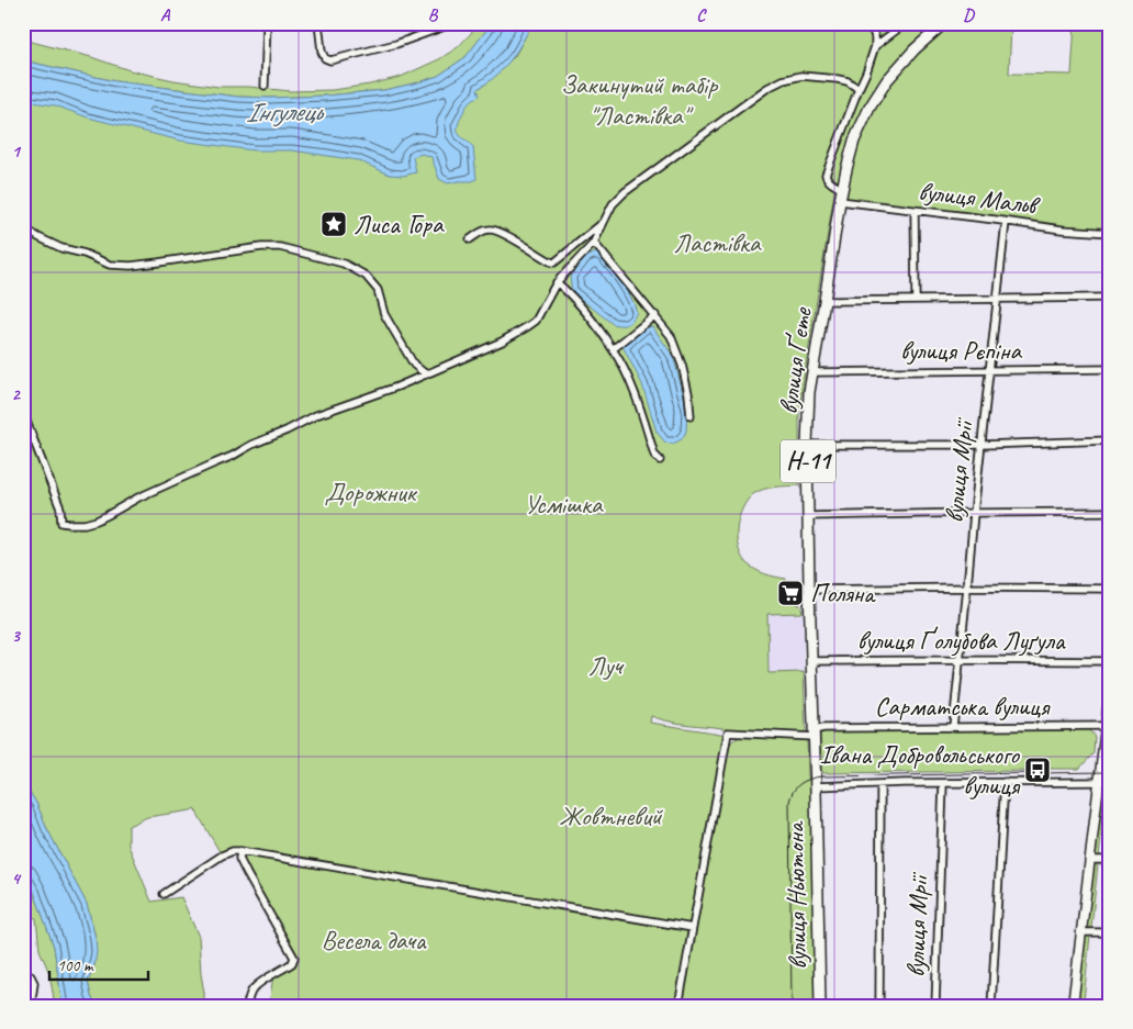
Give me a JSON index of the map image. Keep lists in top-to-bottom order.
{
  "streets": {
    "main road": ["вулиця Ґете", "Н-11", "вулиця Ньютона"],
    "street": [
      "вулиця Мальв",
      "вулиця Рєпіна",
      "вулиця Мрії",
      "вулиця Ґолубова Луґула",
      "Сарматська вулиця"
    ]
  },
  "crossings": [
    ["вулиця Мальв", "вулиця Ґете"],
    ["вулиця Мальв", "вулиця Мрії"],
    ["вулиця Рєпіна", "вулиця Ґете"],
    ["вулиця Рєпіна", "вулиця Мрії"],
    ["вулиця Ґете", "Н-11"],
    ["вулиця Ґете", "вулиця Ґолубова Луґула"],
    ["вулиця Ґете", "Сарматська вулиця"],
    ["вулиця Ґете", "вулиця Ньютона"],
    ["вулиця Мрії", "вулиця Ґолубова Луґула"],
    ["вулиця Мрії", "Сарматська вулиця"]
  ],
  "water": ["Інгулець"],
  "parks": [
    "Закинутий табір \"Ластівка\"",
    "Ластівка",
    "Дорожник",
    "Усмішка",
    "Луч",
    "Жовтневий",
    "Весела дача"
  ],
  "places": {
    "place": ["Лиса Гора"],
    "supermarket": ["Поляна"],
    "bus stop": ["Івана Добровольського вулиця"]
  },
  "scale_bar": "100 m",
  "grid": {
    "columns": [
      "A",
      "B",
      "C",
      "D"
    ],
    "rows": [
      "1",
      "2",
      "3",
      "4"
    ]
  }
}
